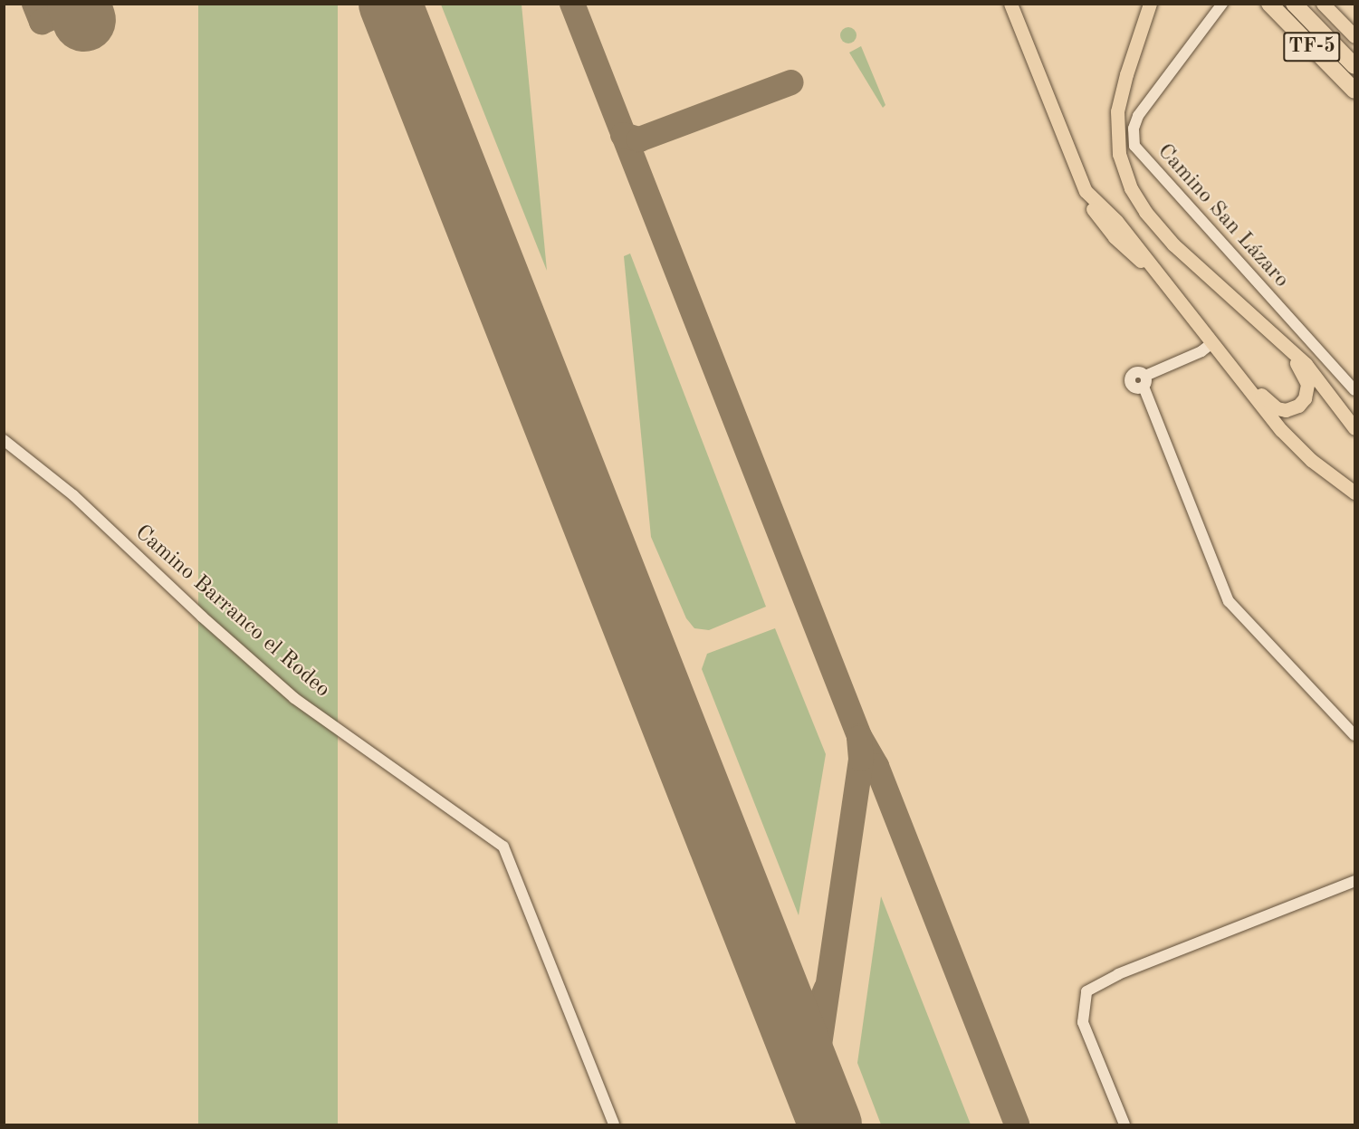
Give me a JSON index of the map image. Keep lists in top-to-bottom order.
{
  "streets": {
    "highway": ["TF-5"],
    "street": ["Camino San Lázaro", "Camino Barranco el Rodeo"]
  }
}
